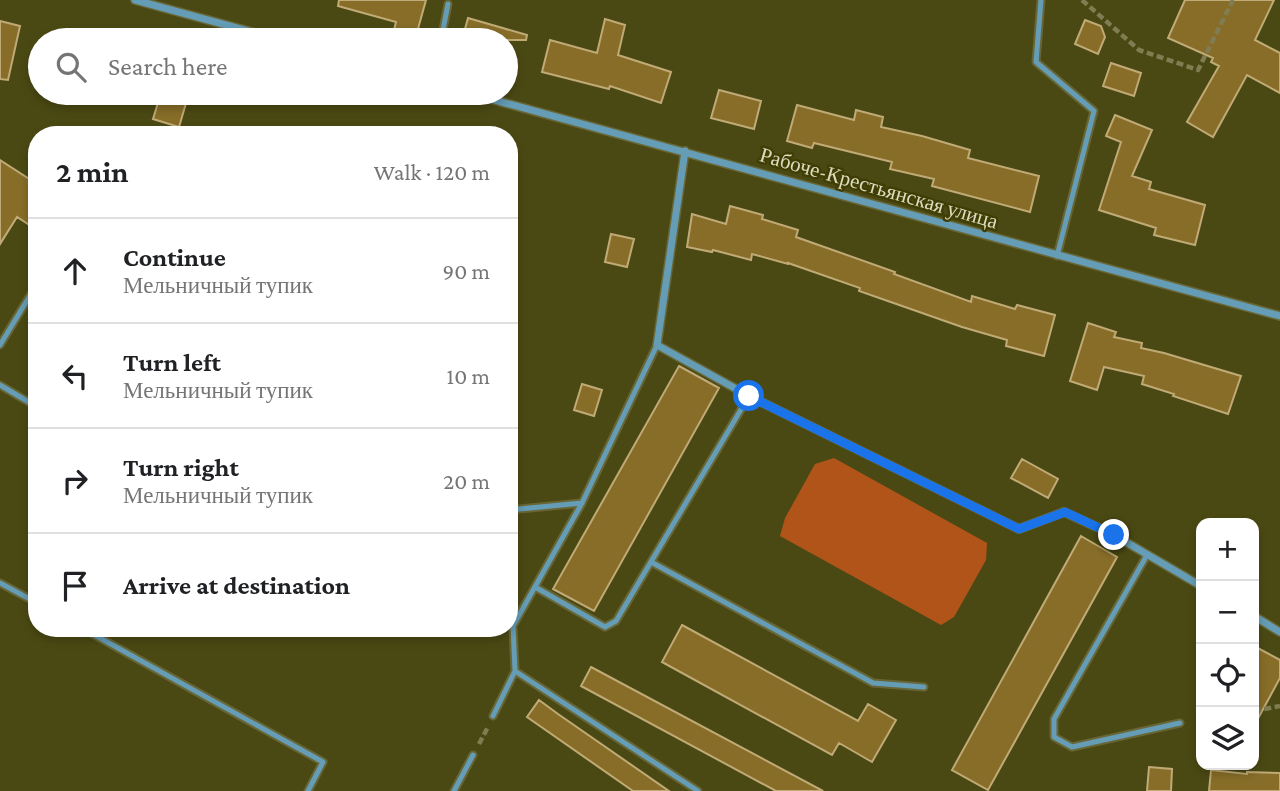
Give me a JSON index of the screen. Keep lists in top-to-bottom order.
{
  "streets": {
    "street": ["Рабоче-Крестьянская улица"]
  },
  "page": {
    "search": "Search here",
    "heading": ["2 min", "Walk · 120 m"],
    "list": [
      ["Continue", "Мельничный тупик", "90 m"],
      ["Turn left", "Мельничный тупик", "10 m"],
      ["Turn right", "Мельничный тупик", "20 m"],
      "Arrive at destination"
    ],
    "map_buttons": ["+", "−"]
  }
}
